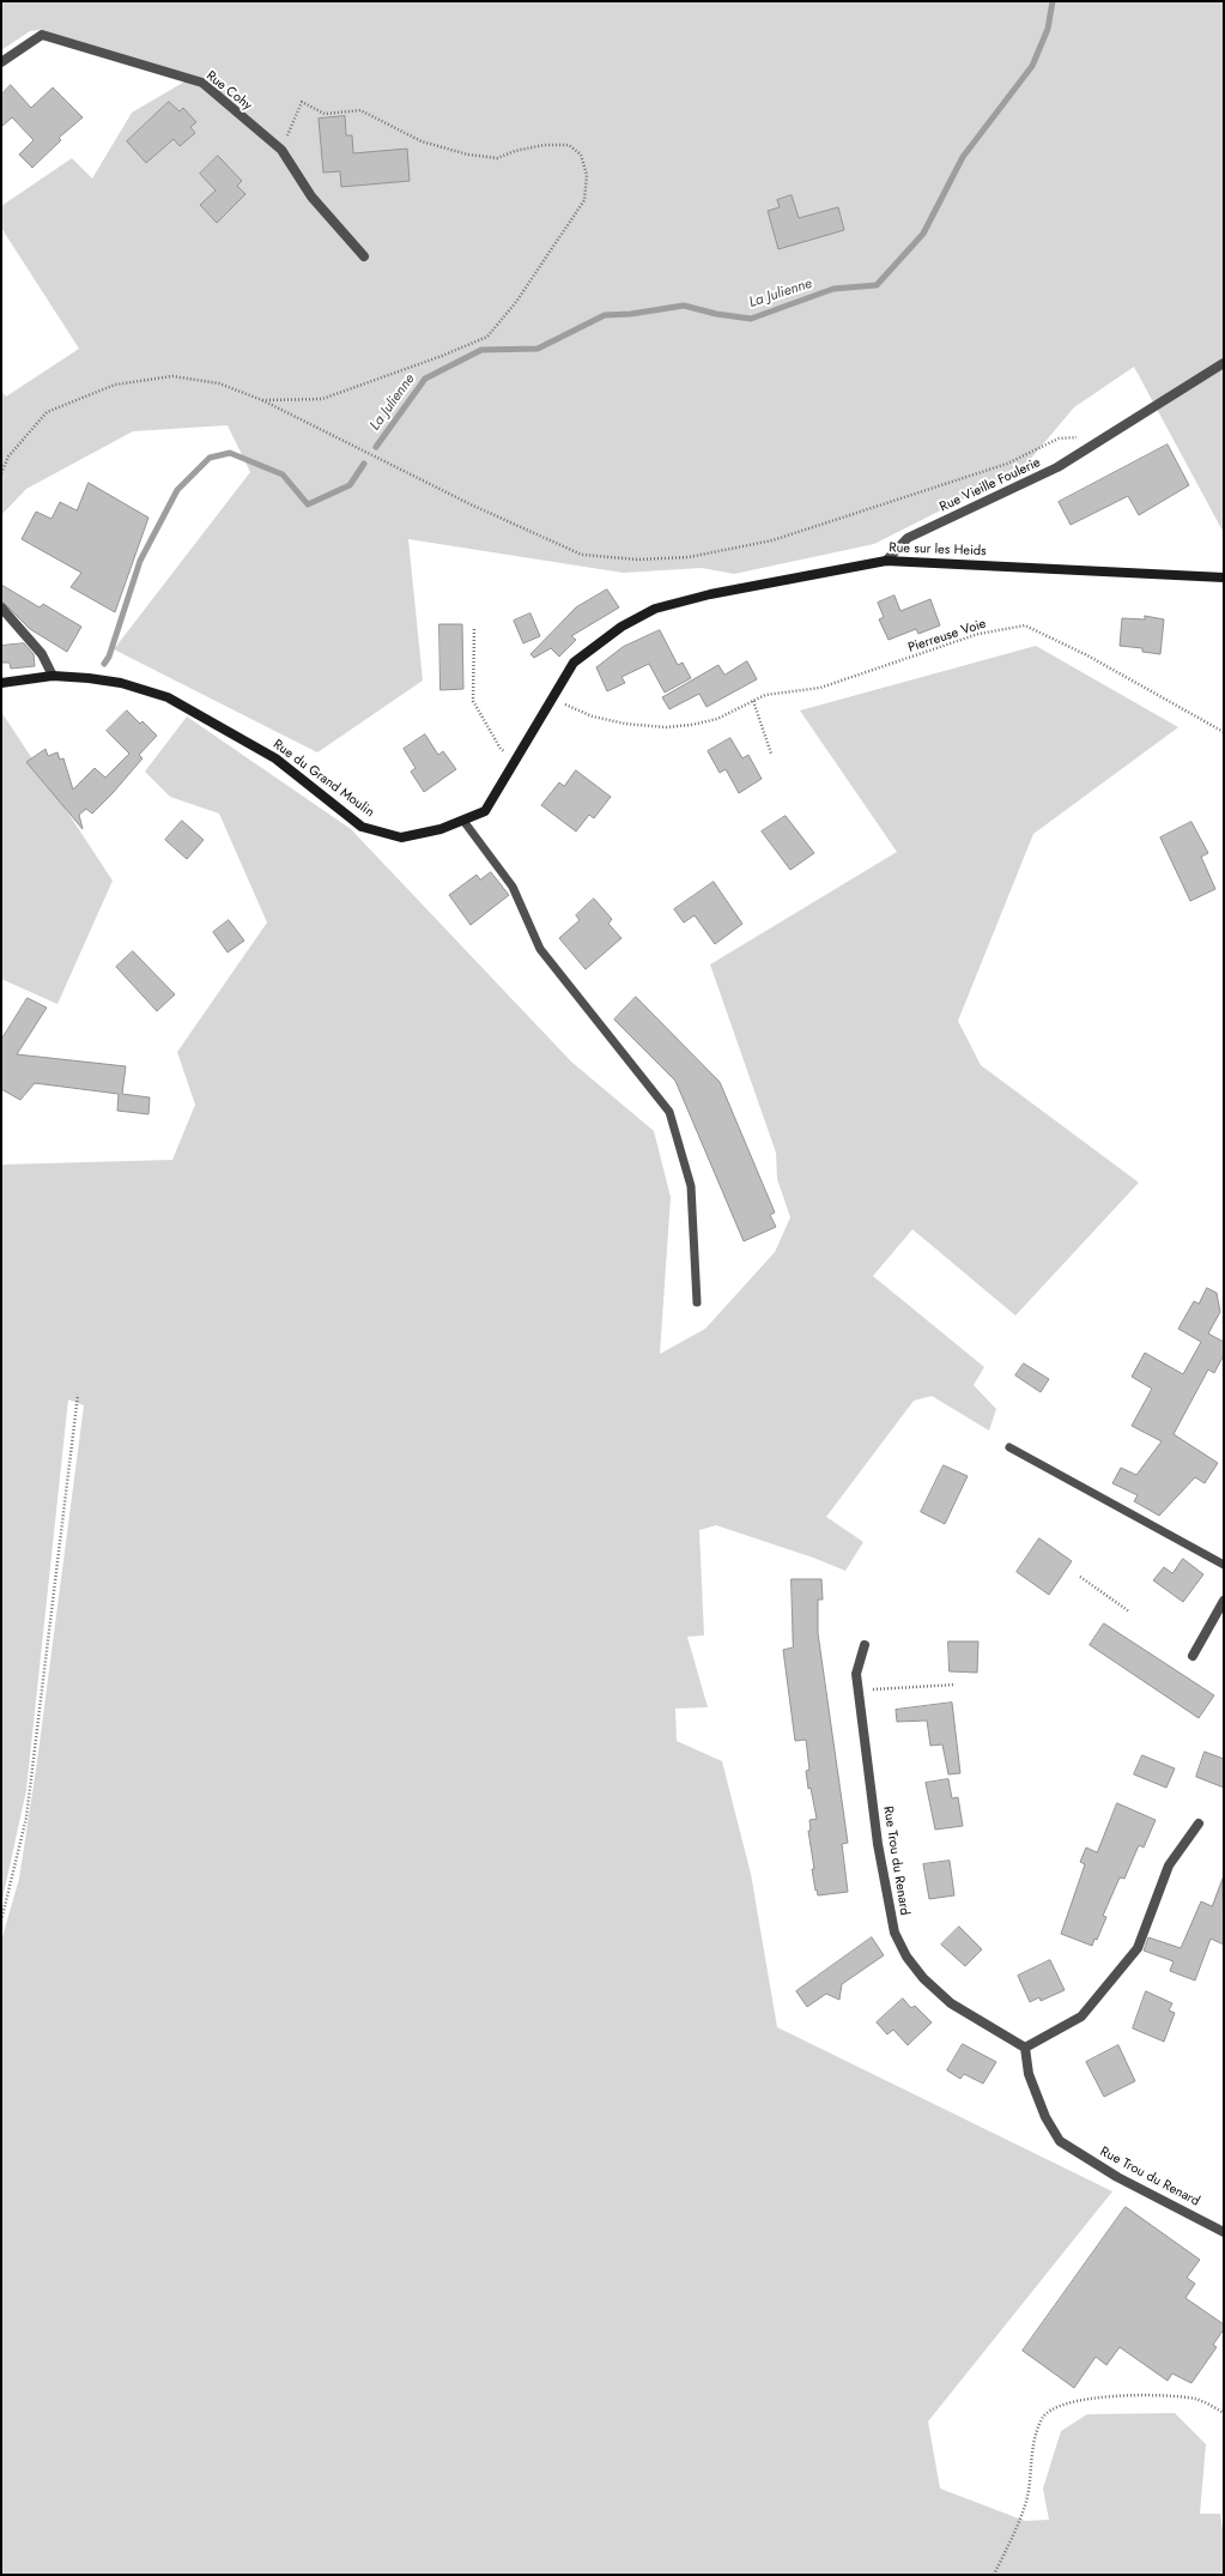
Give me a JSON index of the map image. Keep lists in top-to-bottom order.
{
  "streets": {
    "street": [
      "Rue Cohy",
      "Rue Vieille Foulerie",
      "Rue sur les Heids",
      "Rue du Grand Moulin",
      "Rue Trou du Renard"
    ],
    "path": ["Pierreuse Voie"]
  },
  "crossings": [
    ["Rue Vieille Foulerie", "Rue sur les Heids"],
    ["Rue sur les Heids", "Rue du Grand Moulin"],
    ["Pierreuse Voie", "Rue du Grand Moulin"]
  ],
  "water": ["La Julienne"]
}
